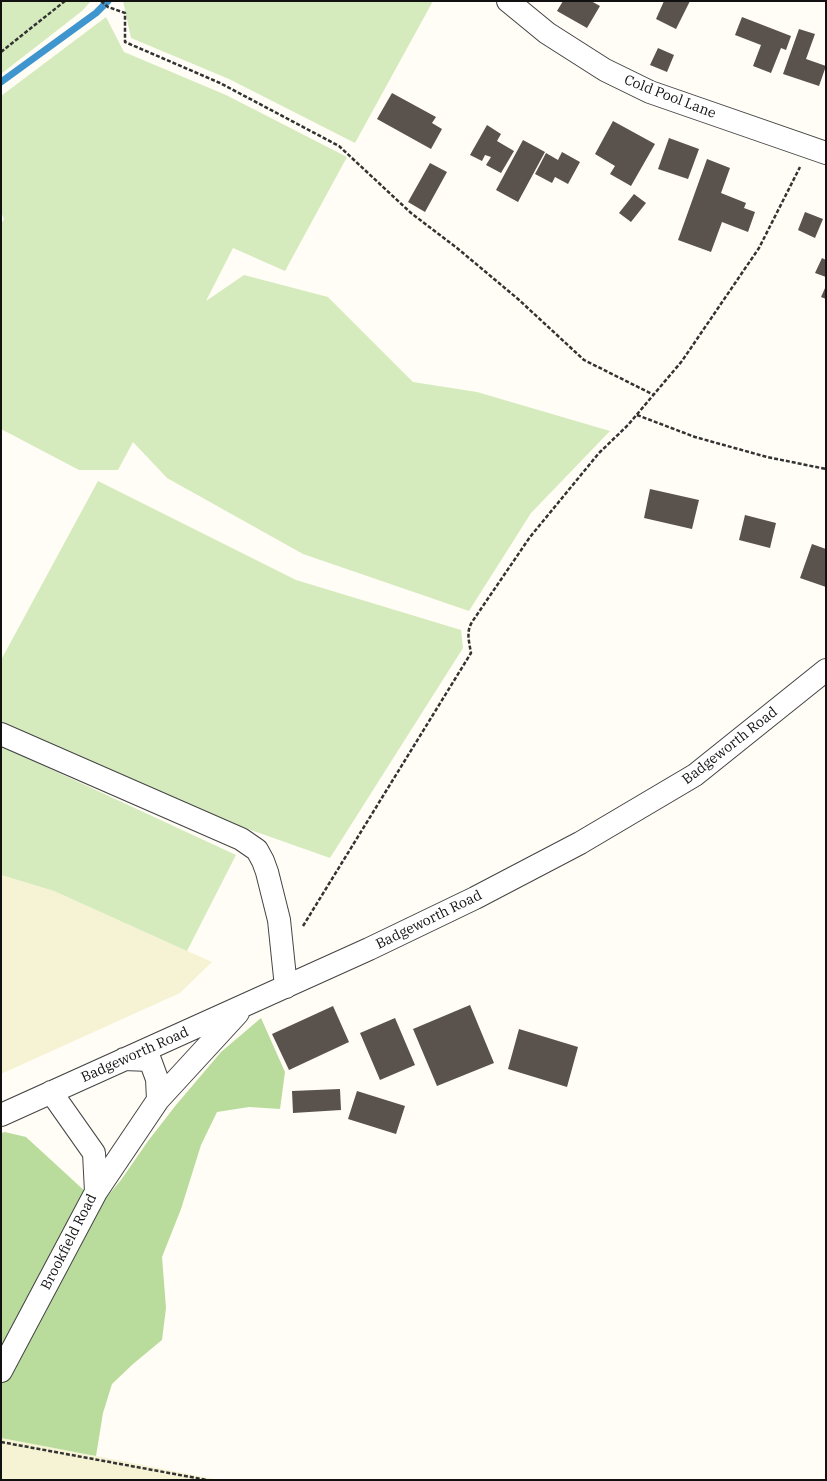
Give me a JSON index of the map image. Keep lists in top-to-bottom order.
{
  "streets": {
    "street": ["Cold Pool Lane", "Badgeworth Road", "Brookfield Road"]
  },
  "crossings": [
    ["Badgeworth Road", "Brookfield Road"]
  ]
}
